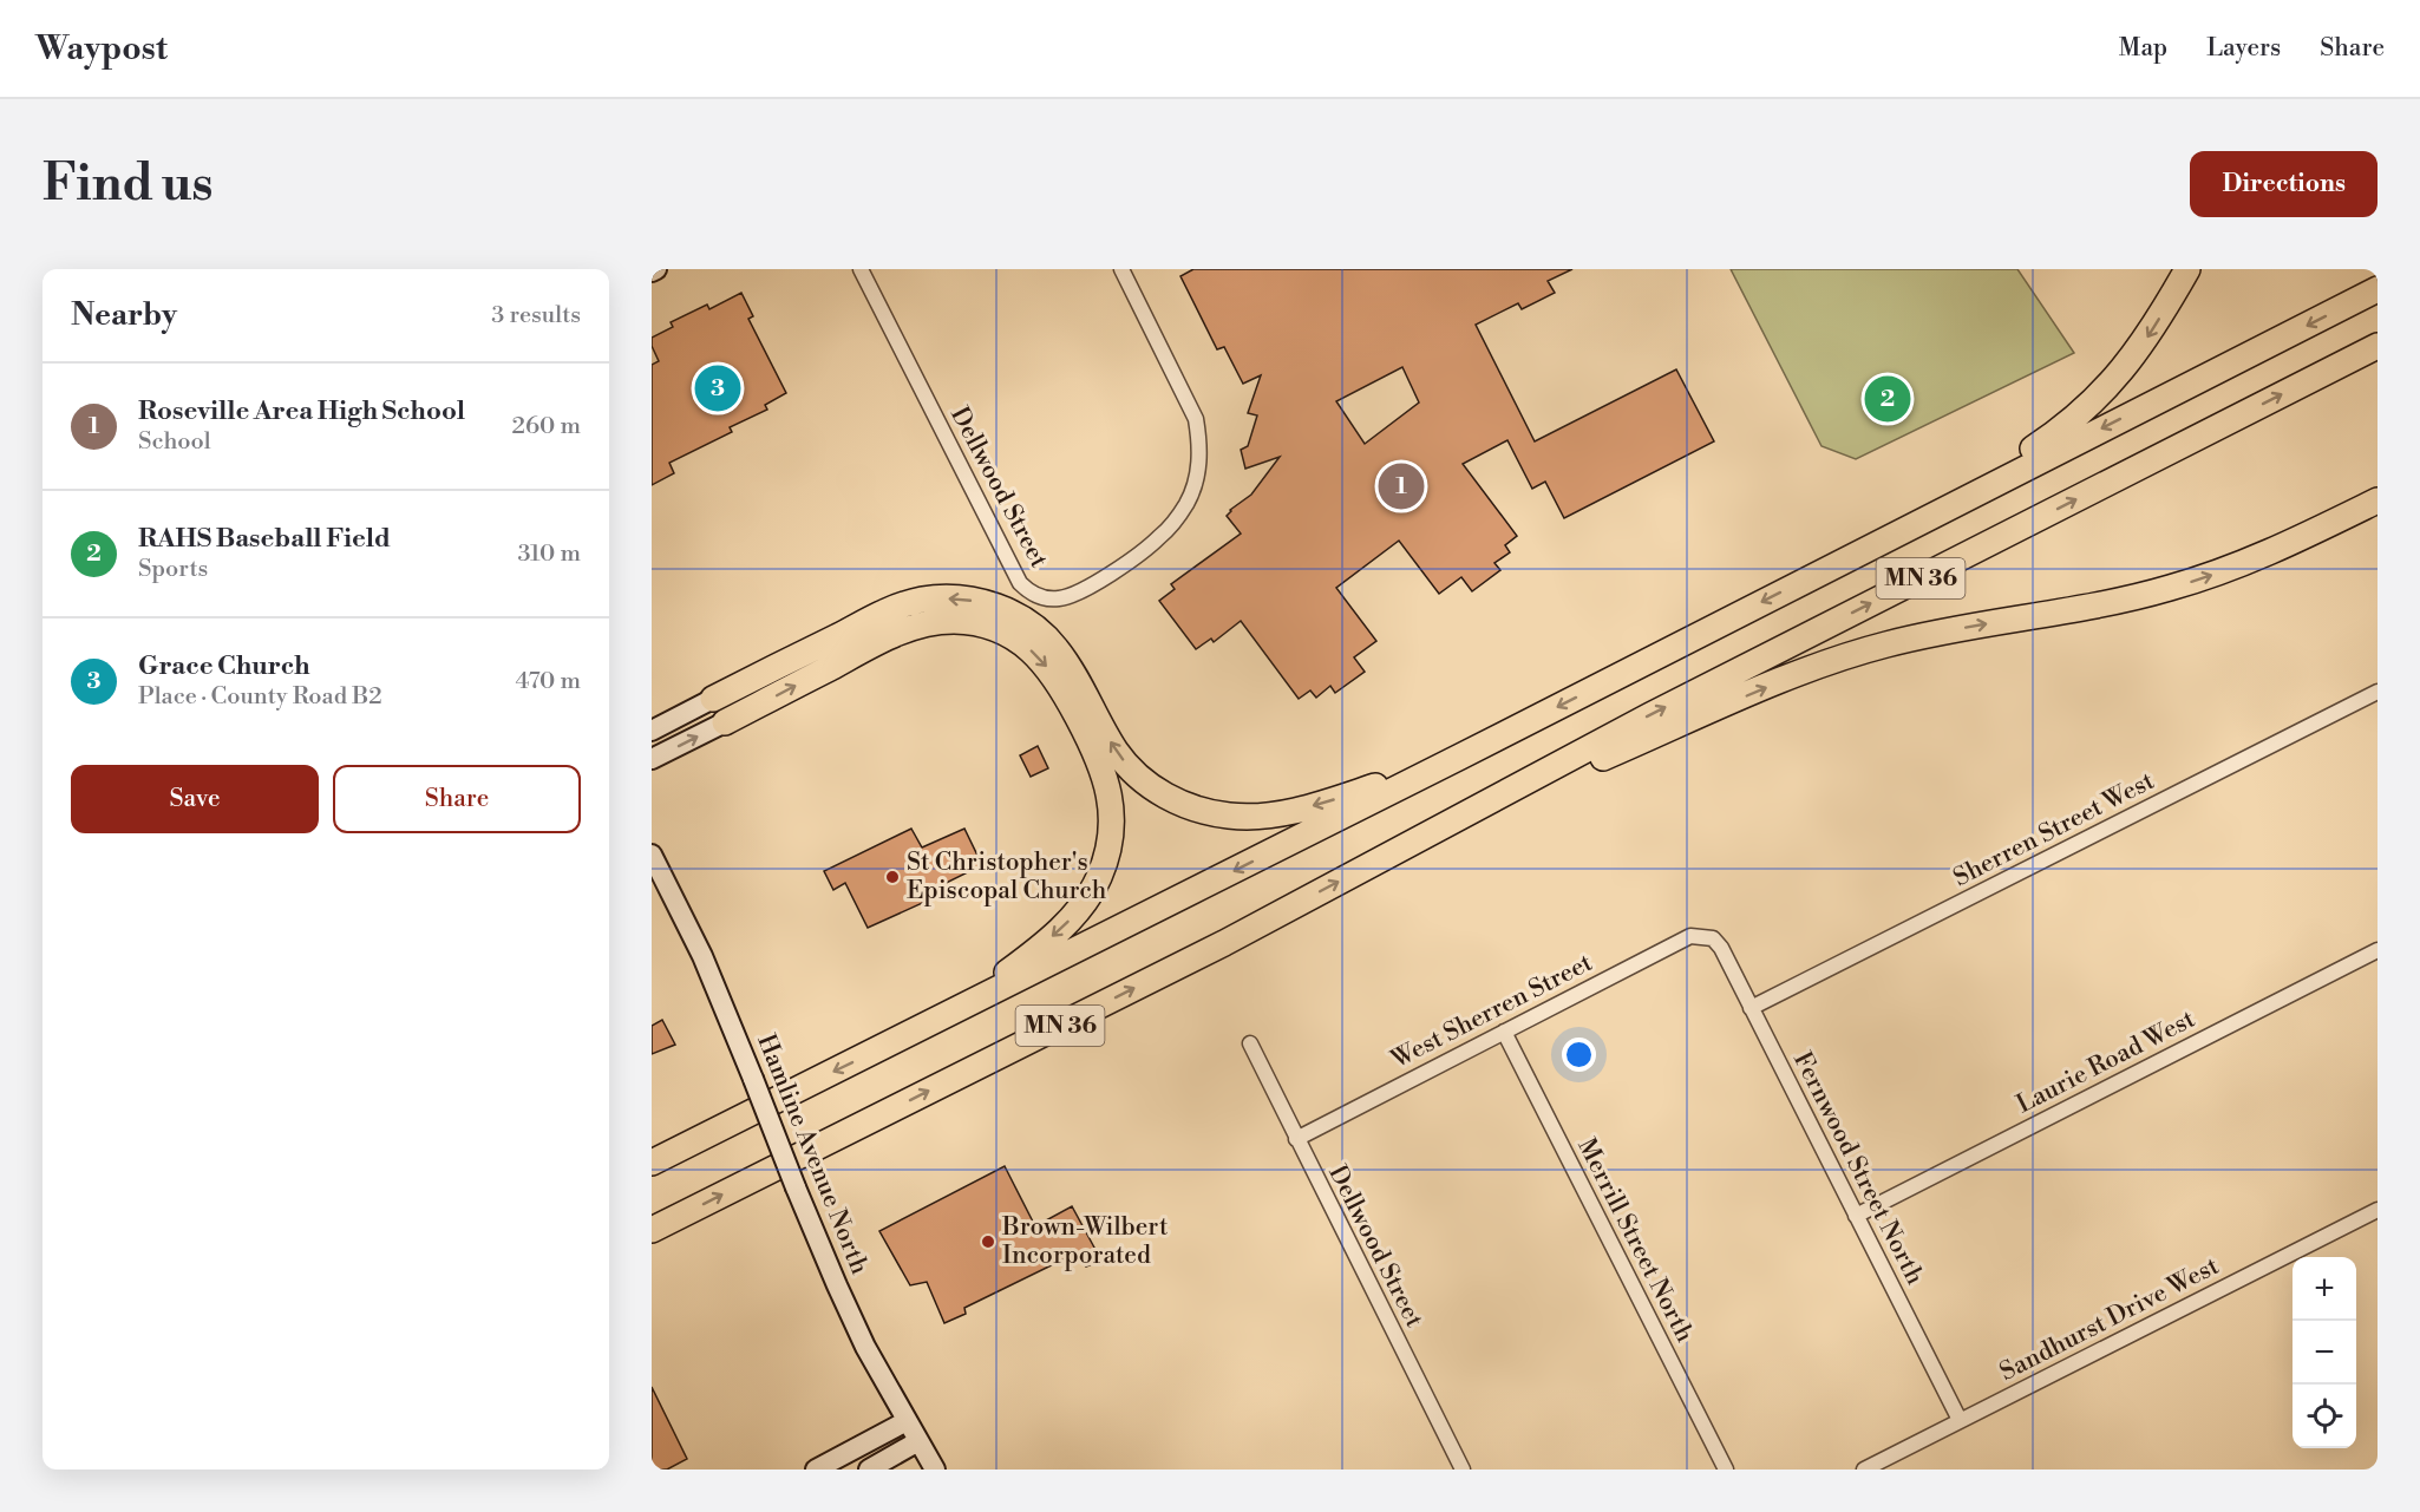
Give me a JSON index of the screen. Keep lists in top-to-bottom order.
{
  "streets": {
    "highway": ["MN 36"],
    "street": [
      "Dellwood Street",
      "Sherren Street West",
      "West Sherren Street",
      "Laurie Road West",
      "Hamline Avenue North",
      "Fernwood Street North",
      "Merrill Street North",
      "Sandhurst Drive West"
    ]
  },
  "crossings": [
    ["Dellwood Street", "West Sherren Street"],
    ["Sherren Street West", "Fernwood Street North"],
    ["West Sherren Street", "Fernwood Street North"],
    ["West Sherren Street", "Merrill Street North"],
    ["Laurie Road West", "Fernwood Street North"],
    ["Fernwood Street North", "Sandhurst Drive West"]
  ],
  "places": ["St Christopher's Episcopal Church", "Brown-Wilbert Incorporated"],
  "page": {
    "header": "Waypost",
    "nav": ["Map", "Layers", "Share"],
    "buttons": [
      "Directions",
      ["Save", "Share"]
    ],
    "title": "Find us",
    "heading": ["Nearby", "3 results"],
    "list": [
      {
        "mark": "1",
        "name": "Roseville Area High School",
        "note": "School",
        "value": "260 m"
      },
      {
        "mark": "2",
        "name": "RAHS Baseball Field",
        "note": "Sports",
        "value": "310 m"
      },
      {
        "mark": "3",
        "name": "Grace Church",
        "note": "Place · County Road B2",
        "value": "470 m"
      }
    ],
    "pins": ["3", "2", "1"],
    "map_buttons": ["+", "−"]
  }
}
